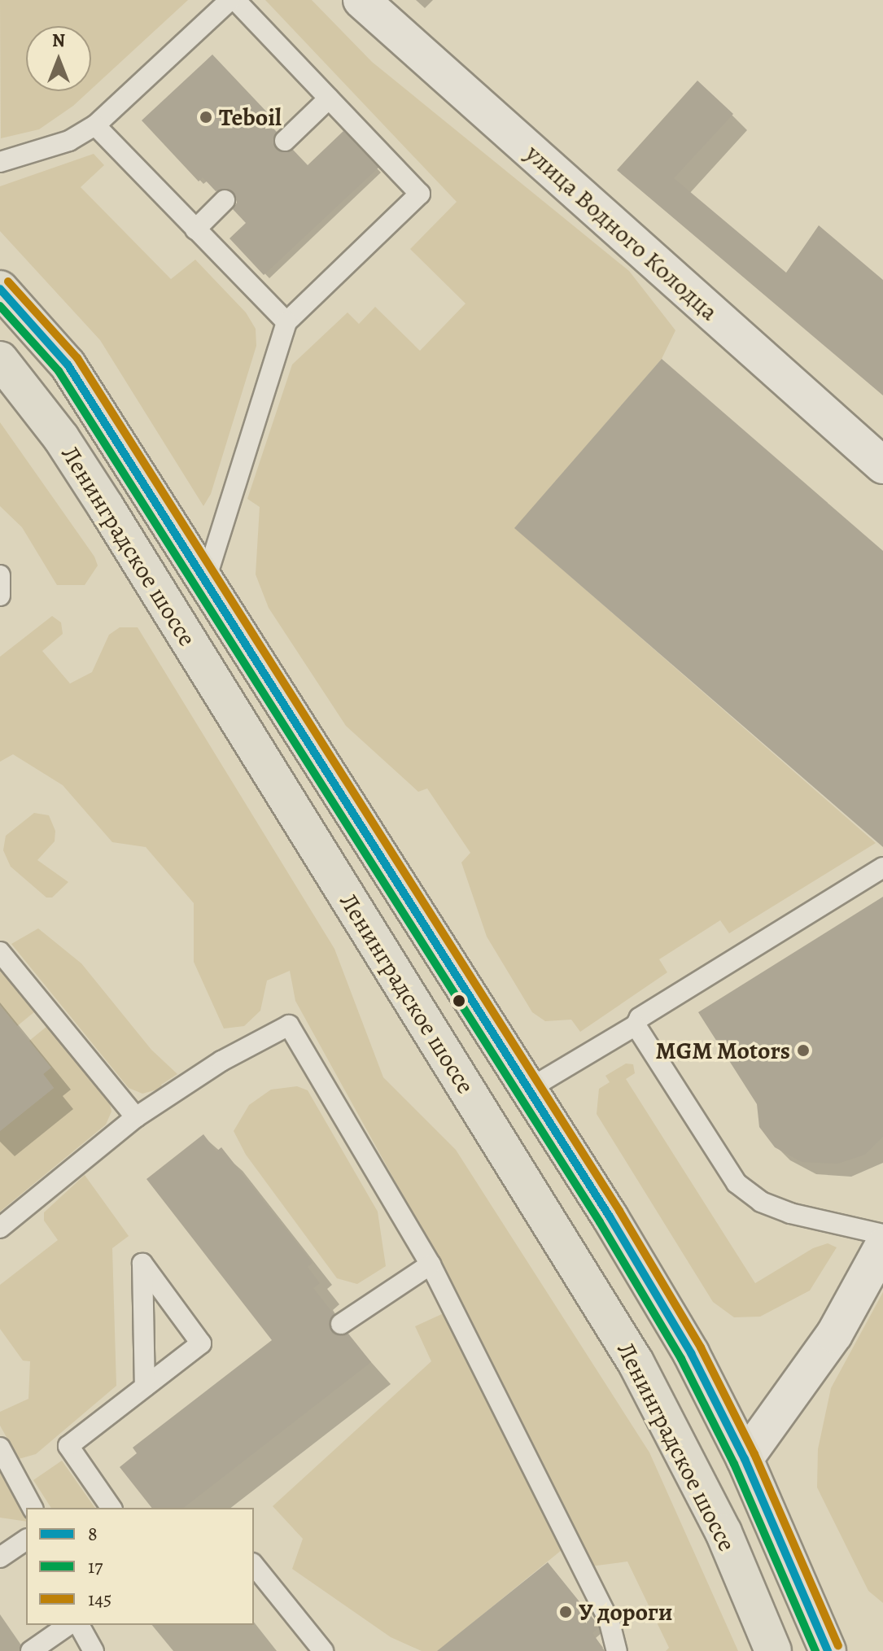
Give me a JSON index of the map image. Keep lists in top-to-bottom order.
{
  "streets": {
    "main road": ["Ленинградское шоссе"],
    "street": ["улица Водного Колодца"]
  },
  "places": ["Teboil", "MGM Motors", "У дороги"],
  "lines": ["transit line 145", "transit line 8", "transit line 17"],
  "legend": ["8", "17", "145"],
  "north": "top"
}
